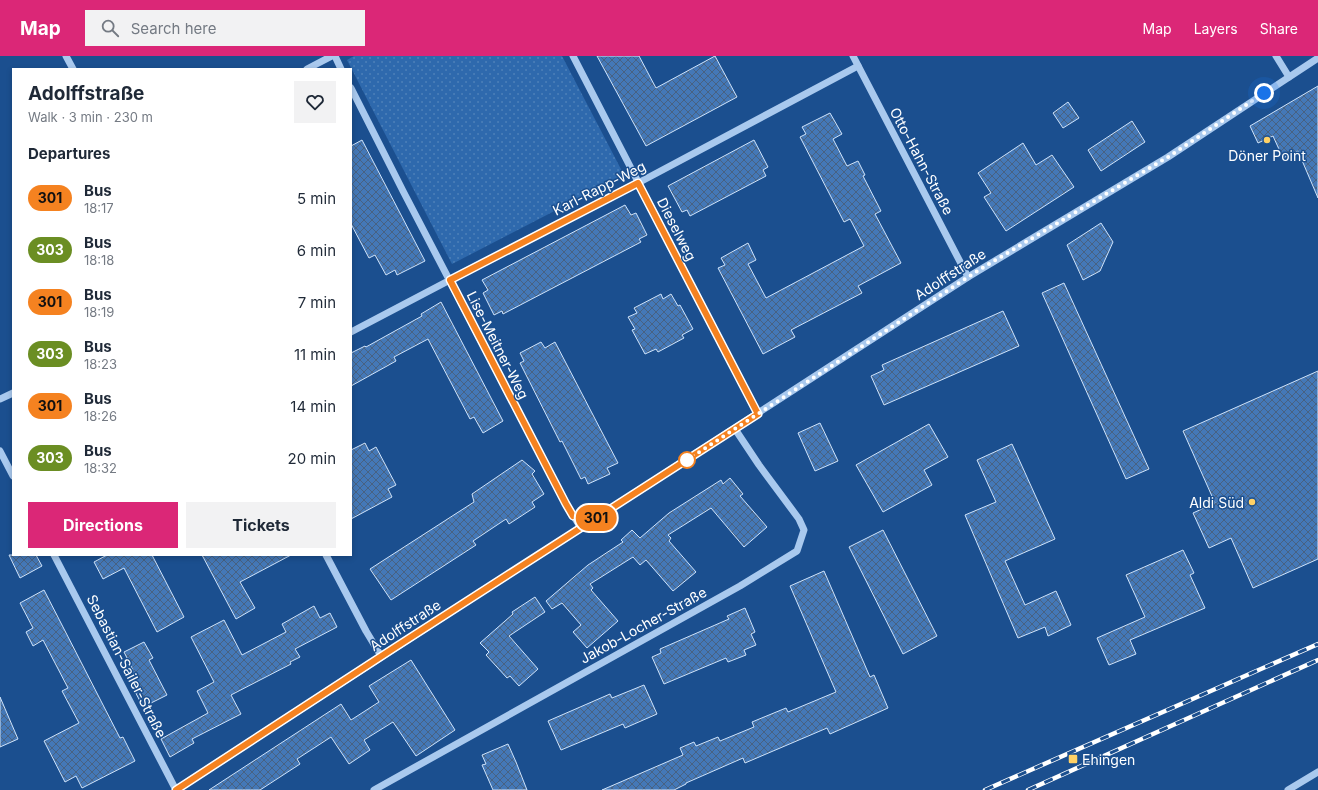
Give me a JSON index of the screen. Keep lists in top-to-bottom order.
{
  "streets": {
    "street": [
      "Otto-Hahn-Straße",
      "Karl-Rapp-Weg",
      "Dieselweg",
      "Adolffstraße",
      "Lise-Meitner-Weg",
      "Jakob-Locher-Straße",
      "Sebastian-Sailer-Straße"
    ]
  },
  "crossings": [
    ["Otto-Hahn-Straße", "Karl-Rapp-Weg"],
    ["Otto-Hahn-Straße", "Adolffstraße"],
    ["Karl-Rapp-Weg", "Dieselweg"],
    ["Karl-Rapp-Weg", "Lise-Meitner-Weg"],
    ["Dieselweg", "Adolffstraße"],
    ["Adolffstraße", "Lise-Meitner-Weg"],
    ["Adolffstraße", "Jakob-Locher-Straße"],
    ["Adolffstraße", "Sebastian-Sailer-Straße"]
  ],
  "places": {
    "other": ["Döner Point", "Aldi Süd"],
    "transit": ["Ehingen"]
  },
  "lines": ["bus line 301"],
  "page": {
    "header": "Map",
    "search": "Search here",
    "nav": ["Map", "Layers", "Share"],
    "on_map": "301",
    "heading": [
      ["Adolffstraße", "Walk · 3 min · 230 m"],
      "Departures"
    ],
    "list": [
      {
        "mark": "301",
        "name": "Bus",
        "note": "18:17",
        "value": "5 min"
      },
      {
        "mark": "303",
        "name": "Bus",
        "note": "18:18",
        "value": "6 min"
      },
      {
        "mark": "301",
        "name": "Bus",
        "note": "18:19",
        "value": "7 min"
      },
      {
        "mark": "303",
        "name": "Bus",
        "note": "18:23",
        "value": "11 min"
      },
      {
        "mark": "301",
        "name": "Bus",
        "note": "18:26",
        "value": "14 min"
      },
      {
        "mark": "303",
        "name": "Bus",
        "note": "18:32",
        "value": "20 min"
      }
    ],
    "buttons": ["Directions", "Tickets"]
  }
}
